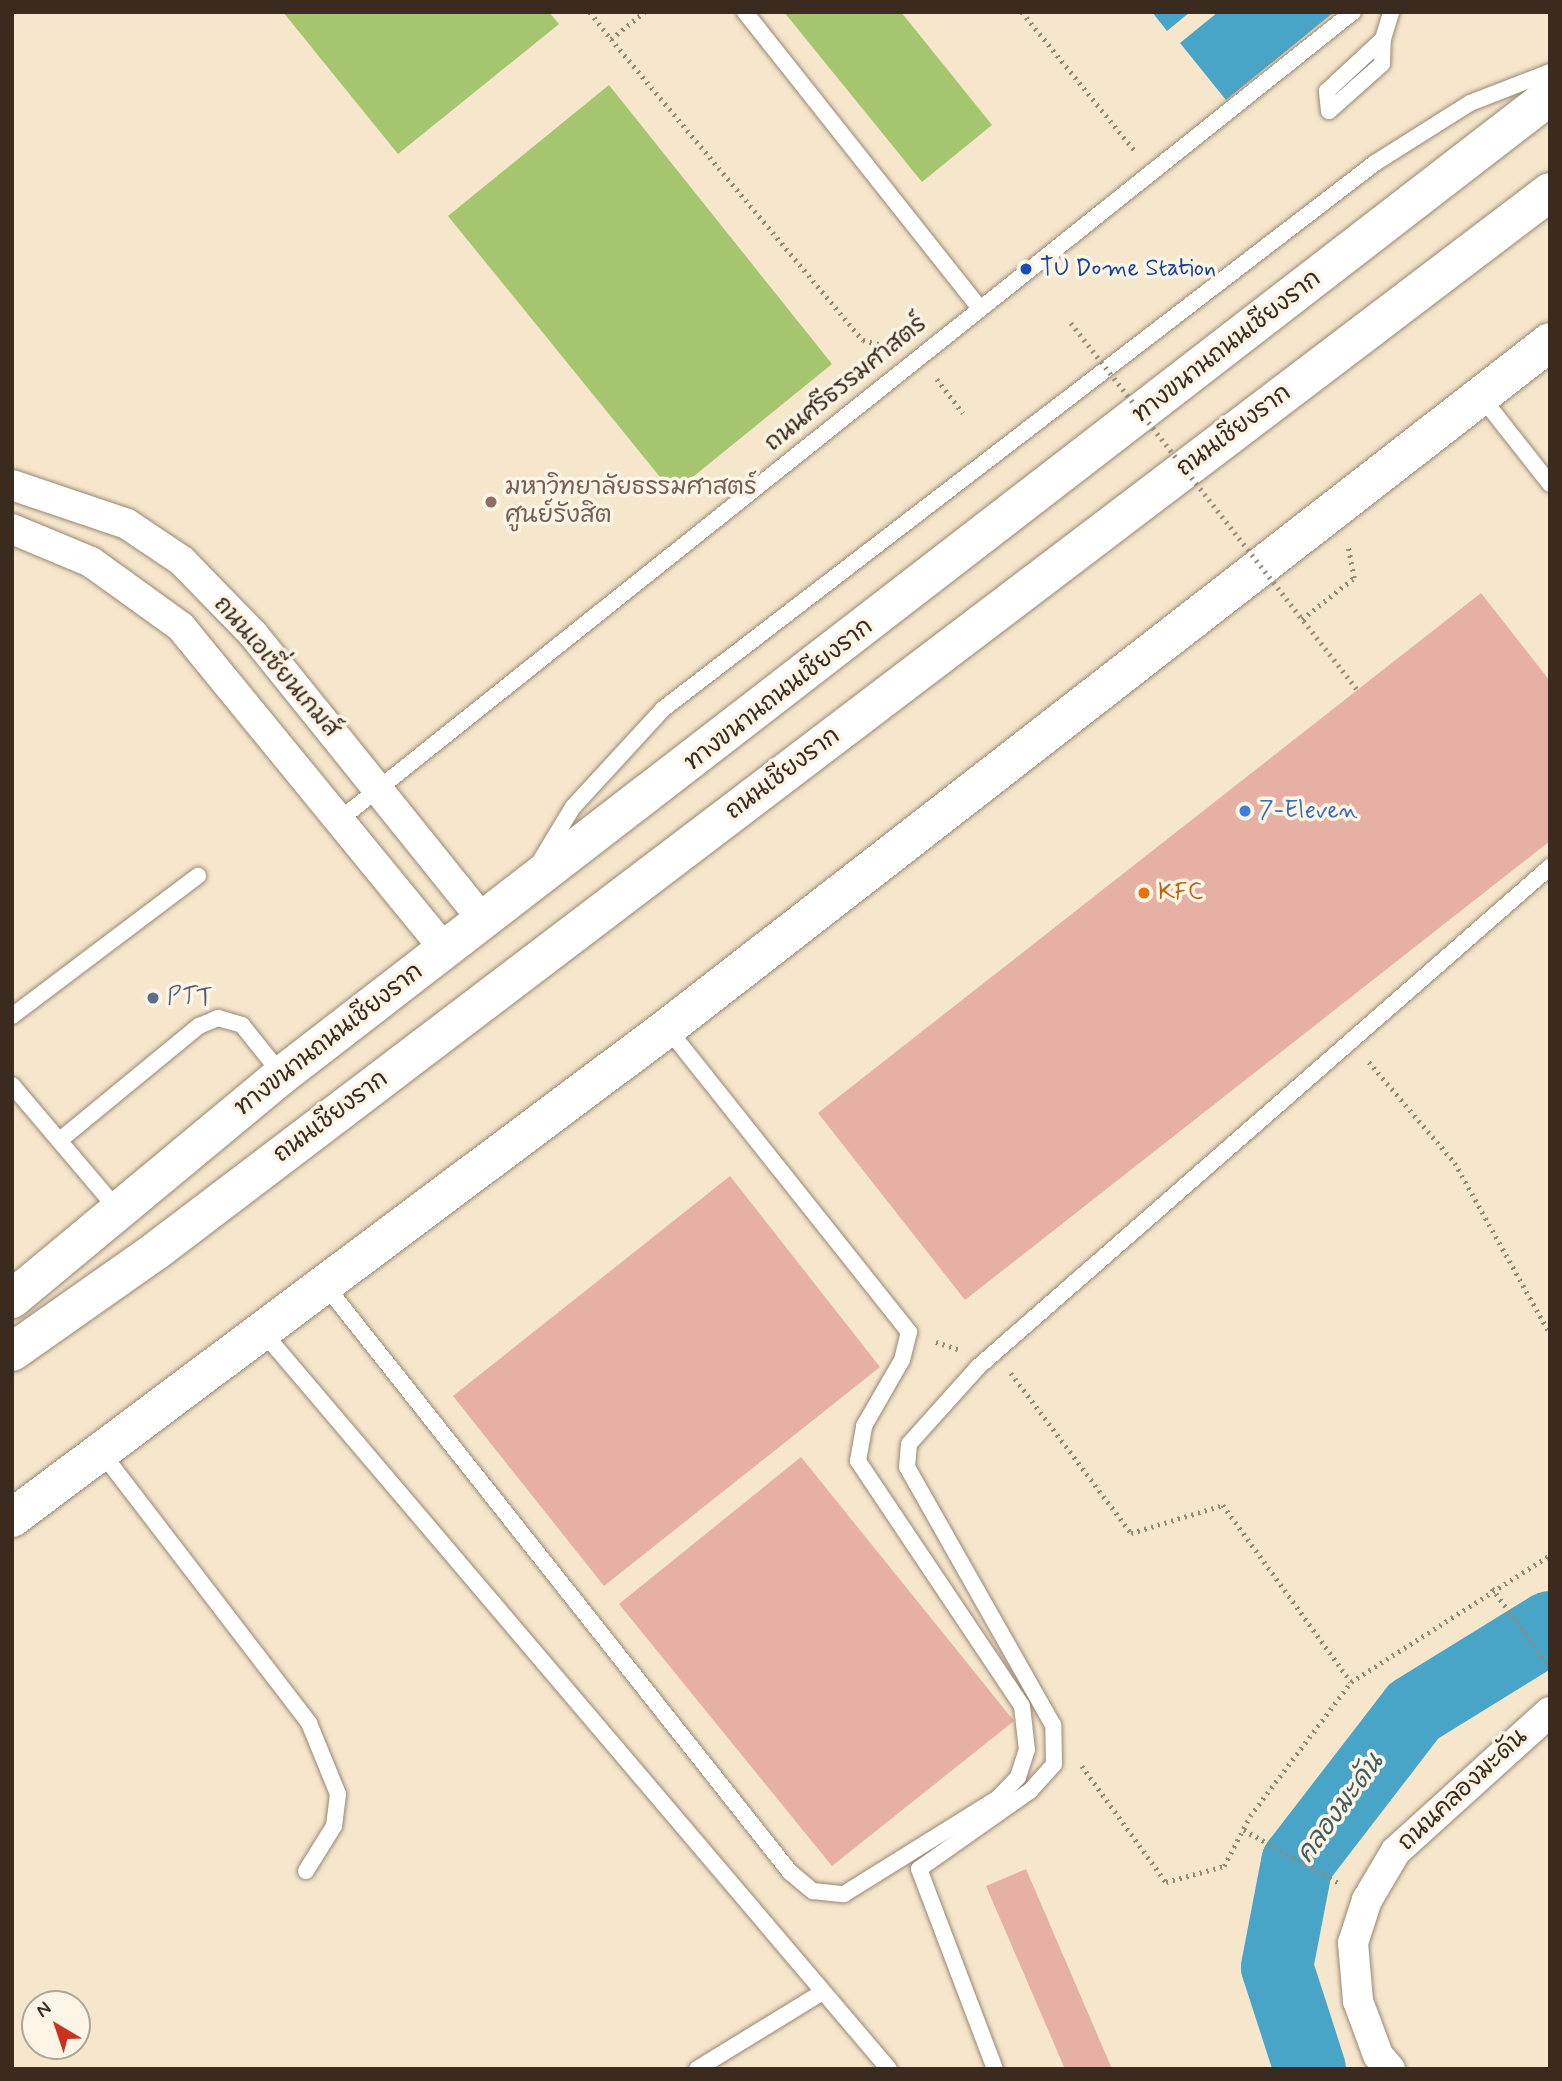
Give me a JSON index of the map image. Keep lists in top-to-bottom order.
{
  "streets": {
    "main road": ["ทางขนานถนนเชียงราก", "ถนนเชียงราก"],
    "street": ["ถนนเอเซี่ยนเกมส์", "ถนนคลองมะดัน"],
    "lane": ["ถนนศรีธรรมศาสตร์"]
  },
  "crossings": [
    ["ทางขนานถนนเชียงราก", "ถนนเอเซี่ยนเกมส์"],
    ["ถนนศรีธรรมศาสตร์", "ถนนเอเซี่ยนเกมส์"]
  ],
  "water": ["คลองมะดัน"],
  "places": [
    "TU Dome Station",
    "มหาวิทยาลัยธรรมศาสตร์ ศูนย์รังสิต",
    "7-Eleven",
    "KFC",
    "PTT"
  ],
  "north": "top left"
}
